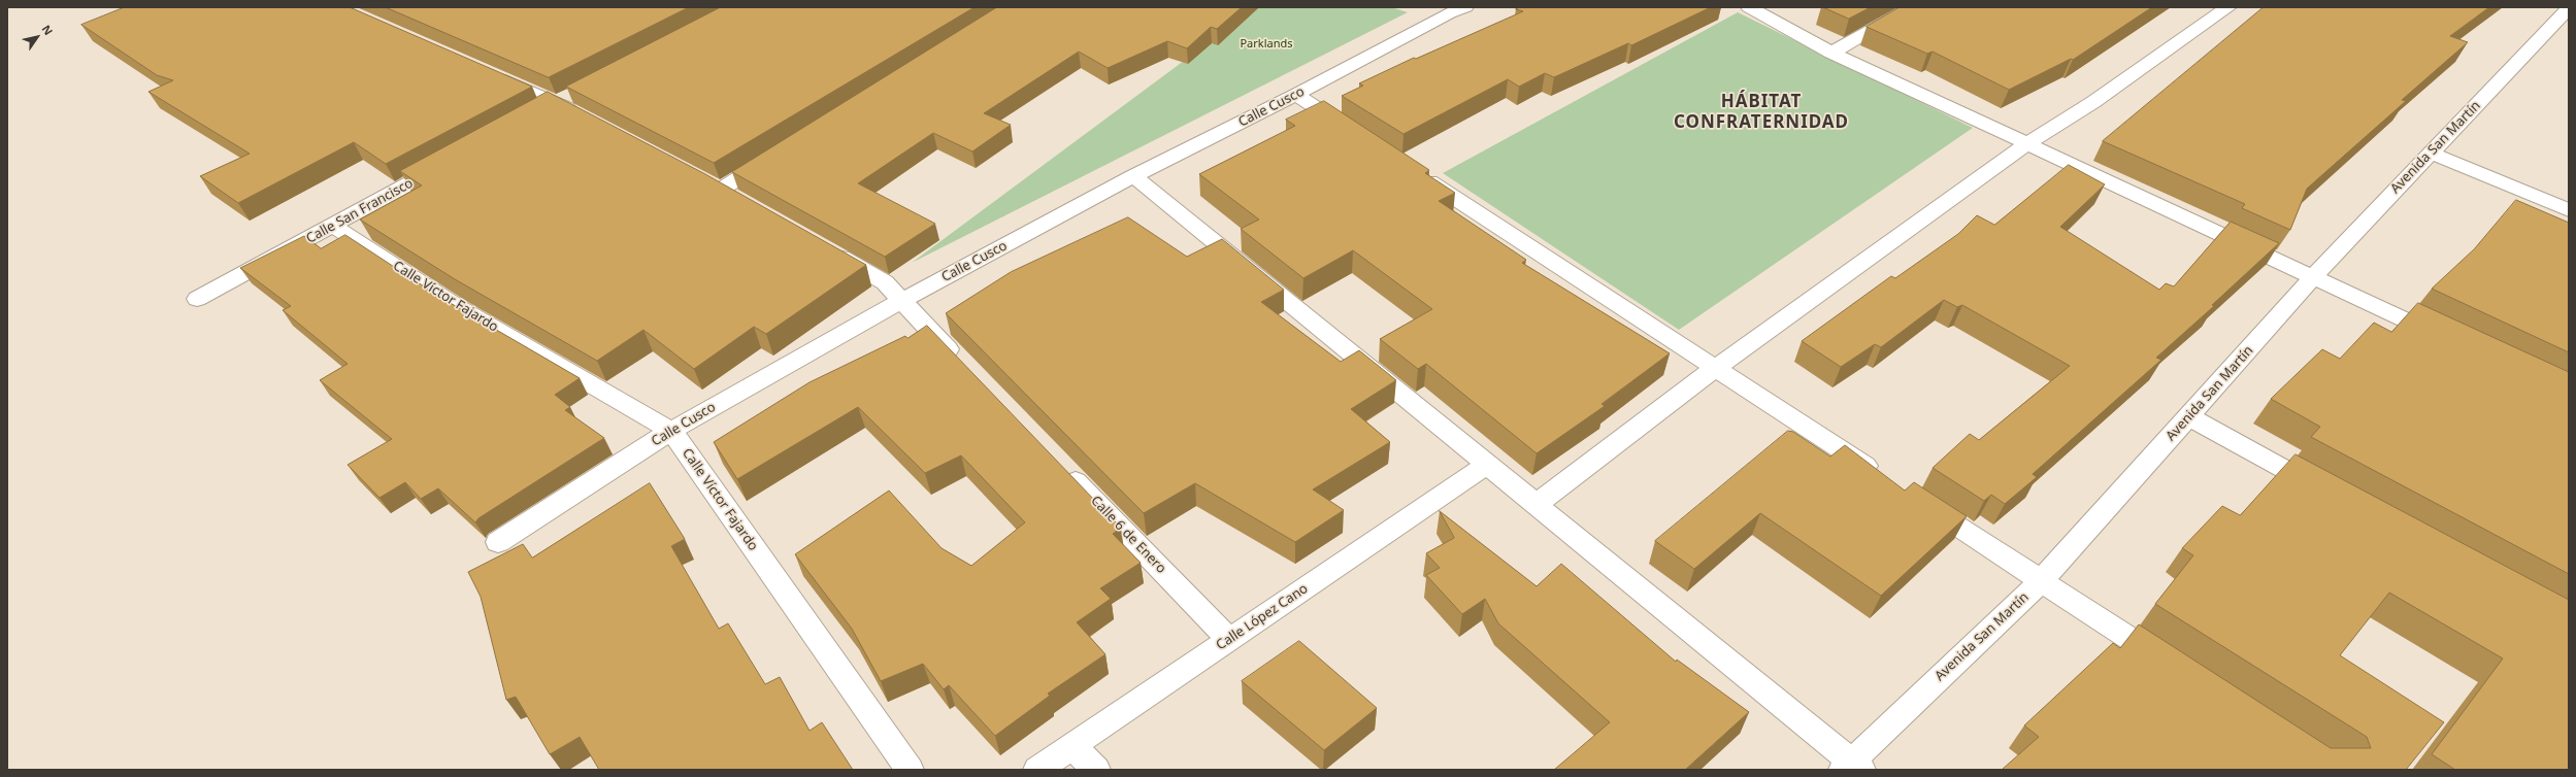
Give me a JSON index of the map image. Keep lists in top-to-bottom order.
{
  "streets": {
    "street": [
      "Calle Cusco",
      "Avenida San Martín",
      "Calle San Francisco",
      "Calle Víctor Fajardo",
      "Calle 6 de Enero",
      "Calle López Cano"
    ]
  },
  "crossings": [
    ["Calle Cusco", "Calle Víctor Fajardo"],
    ["Calle San Francisco", "Calle Víctor Fajardo"],
    ["Calle 6 de Enero", "Calle López Cano"]
  ],
  "districts": ["HÁBITAT CONFRATERNIDAD"],
  "parks": ["Parklands"],
  "north": "top right"
}
